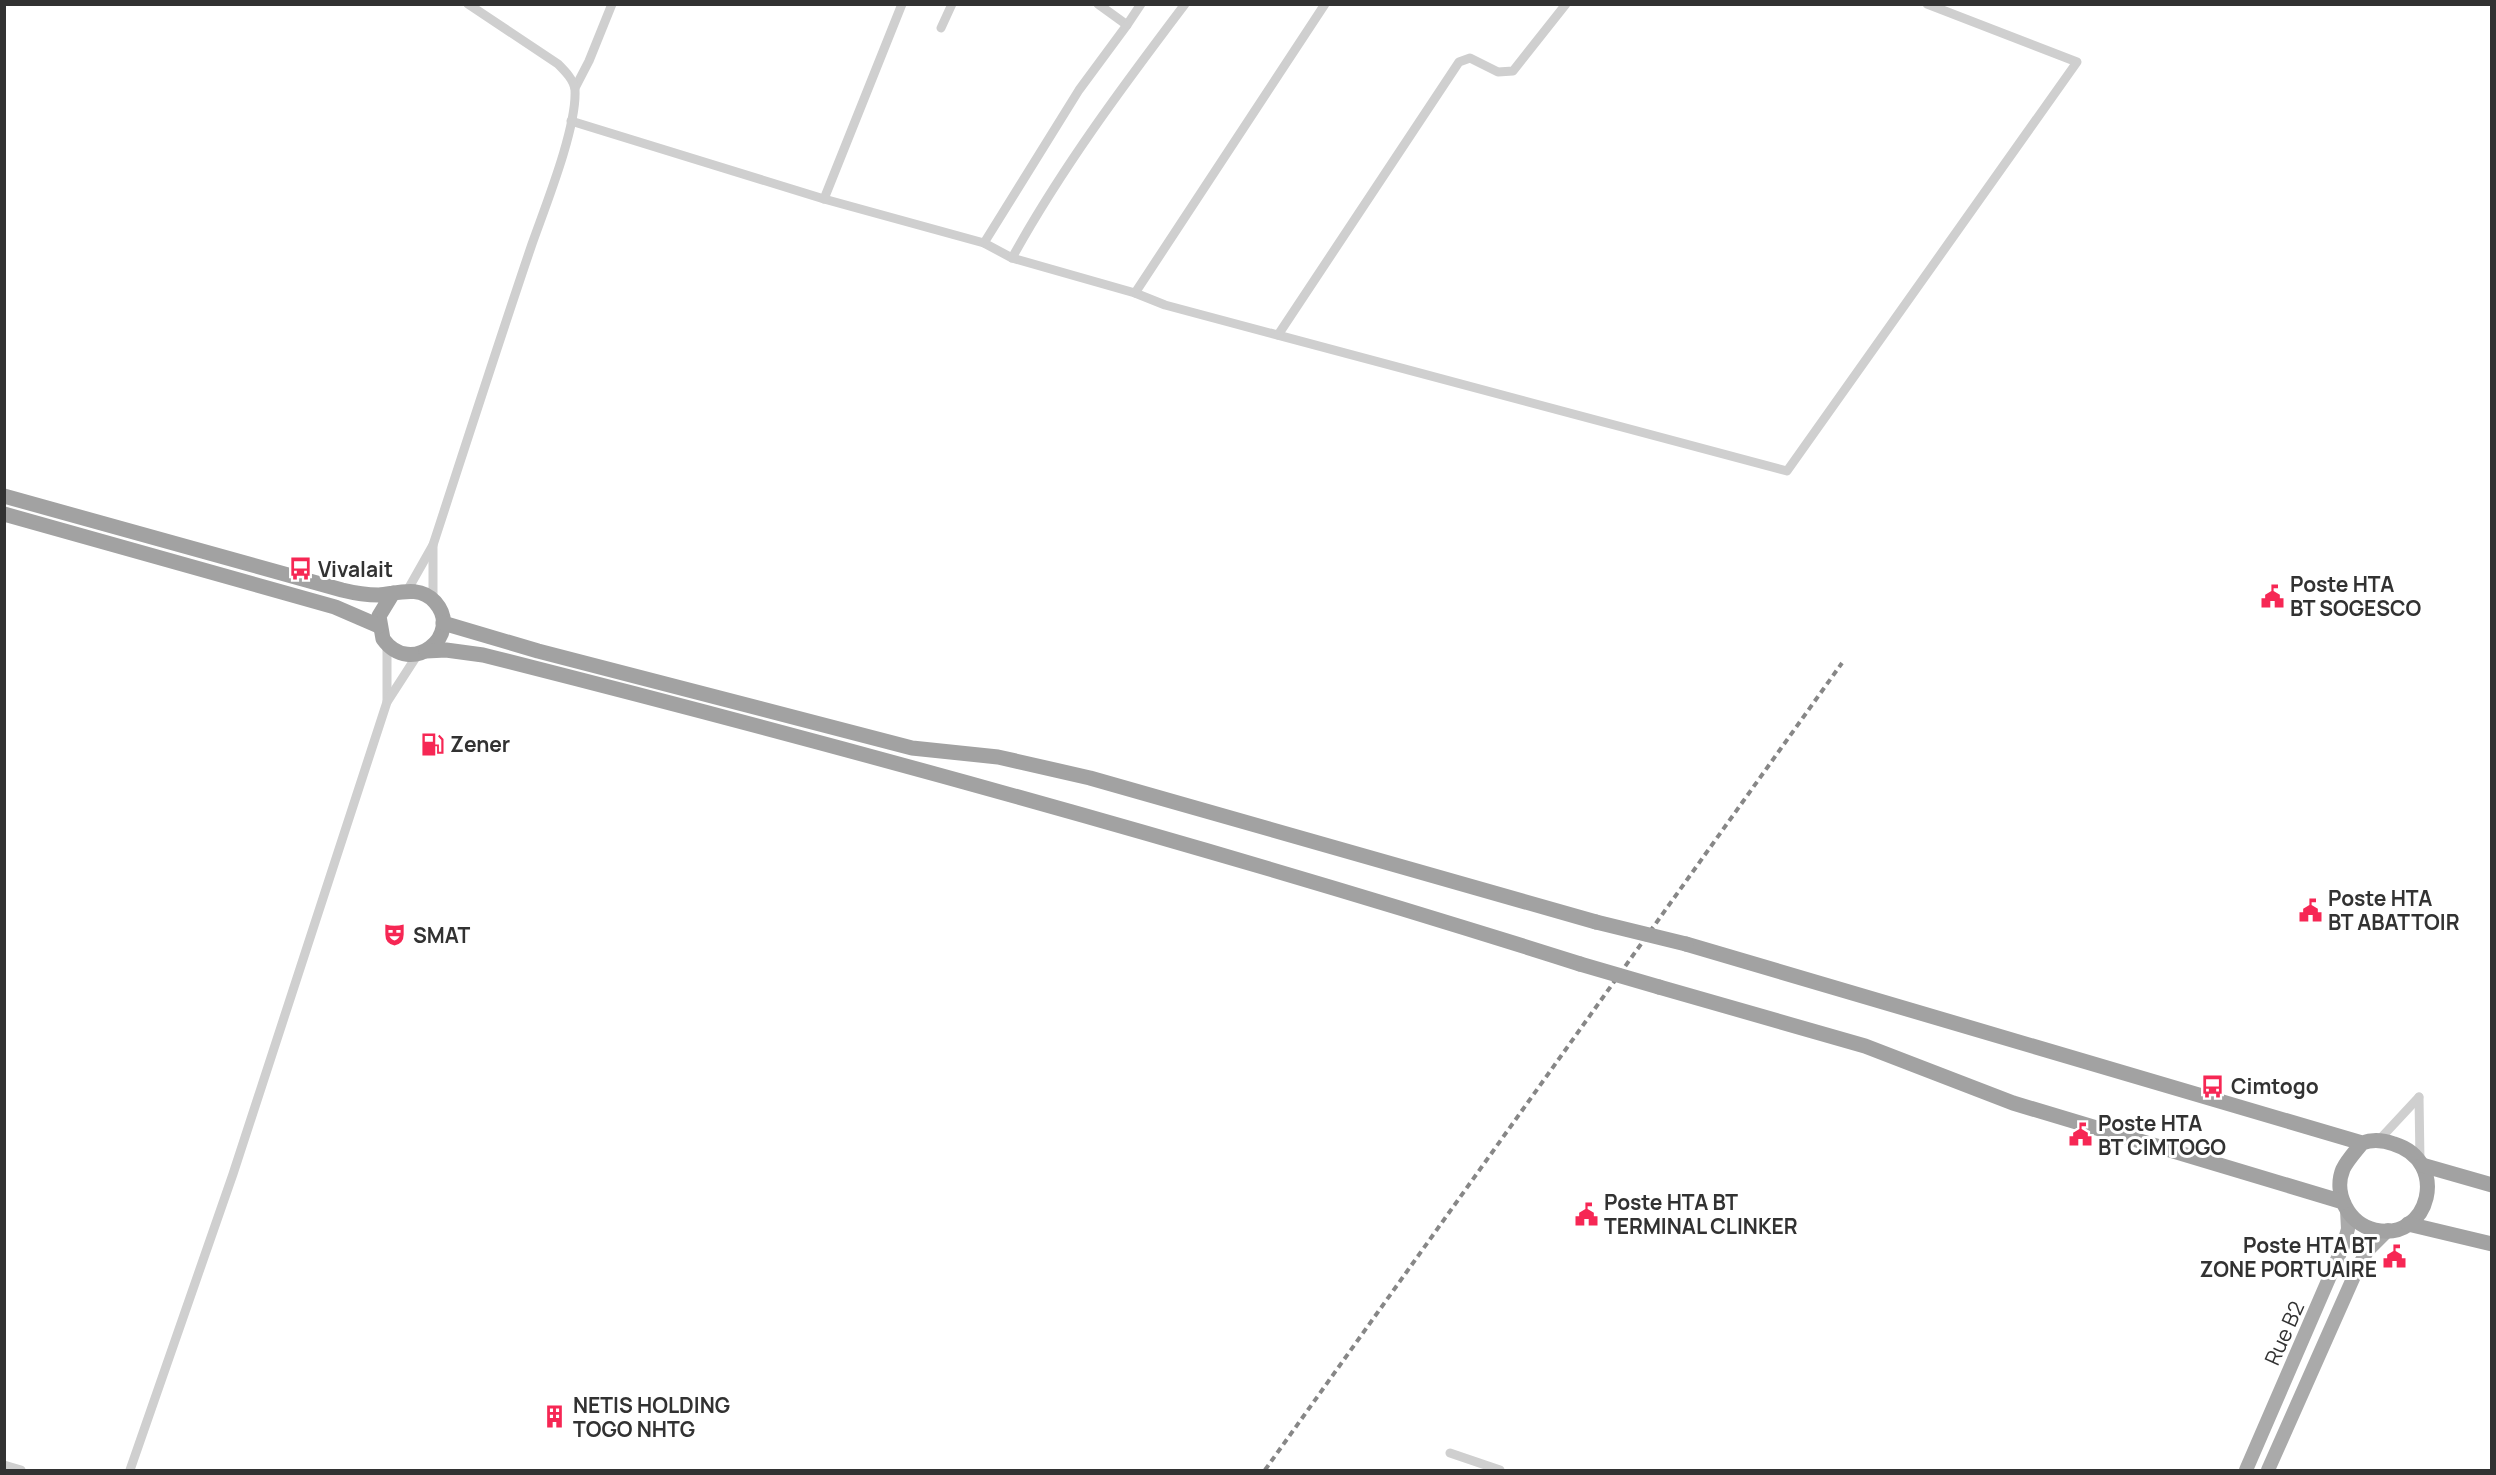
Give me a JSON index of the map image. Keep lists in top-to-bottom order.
{
  "streets": {
    "main road": ["Rue B2"]
  },
  "places": {
    "bus stop": ["Vivalait", "Cimtogo"],
    "public building": [
      "Poste HTA BT SOGESCO",
      "Poste HTA BT ABATTOIR",
      "Poste HTA BT CIMTOGO",
      "Poste HTA BT TERMINAL CLINKER",
      "Poste HTA BT ZONE PORTUAIRE"
    ],
    "fuel station": ["Zener"],
    "theatre": ["SMAT"],
    "building": ["NETIS HOLDING TOGO NHTG"]
  }
}
